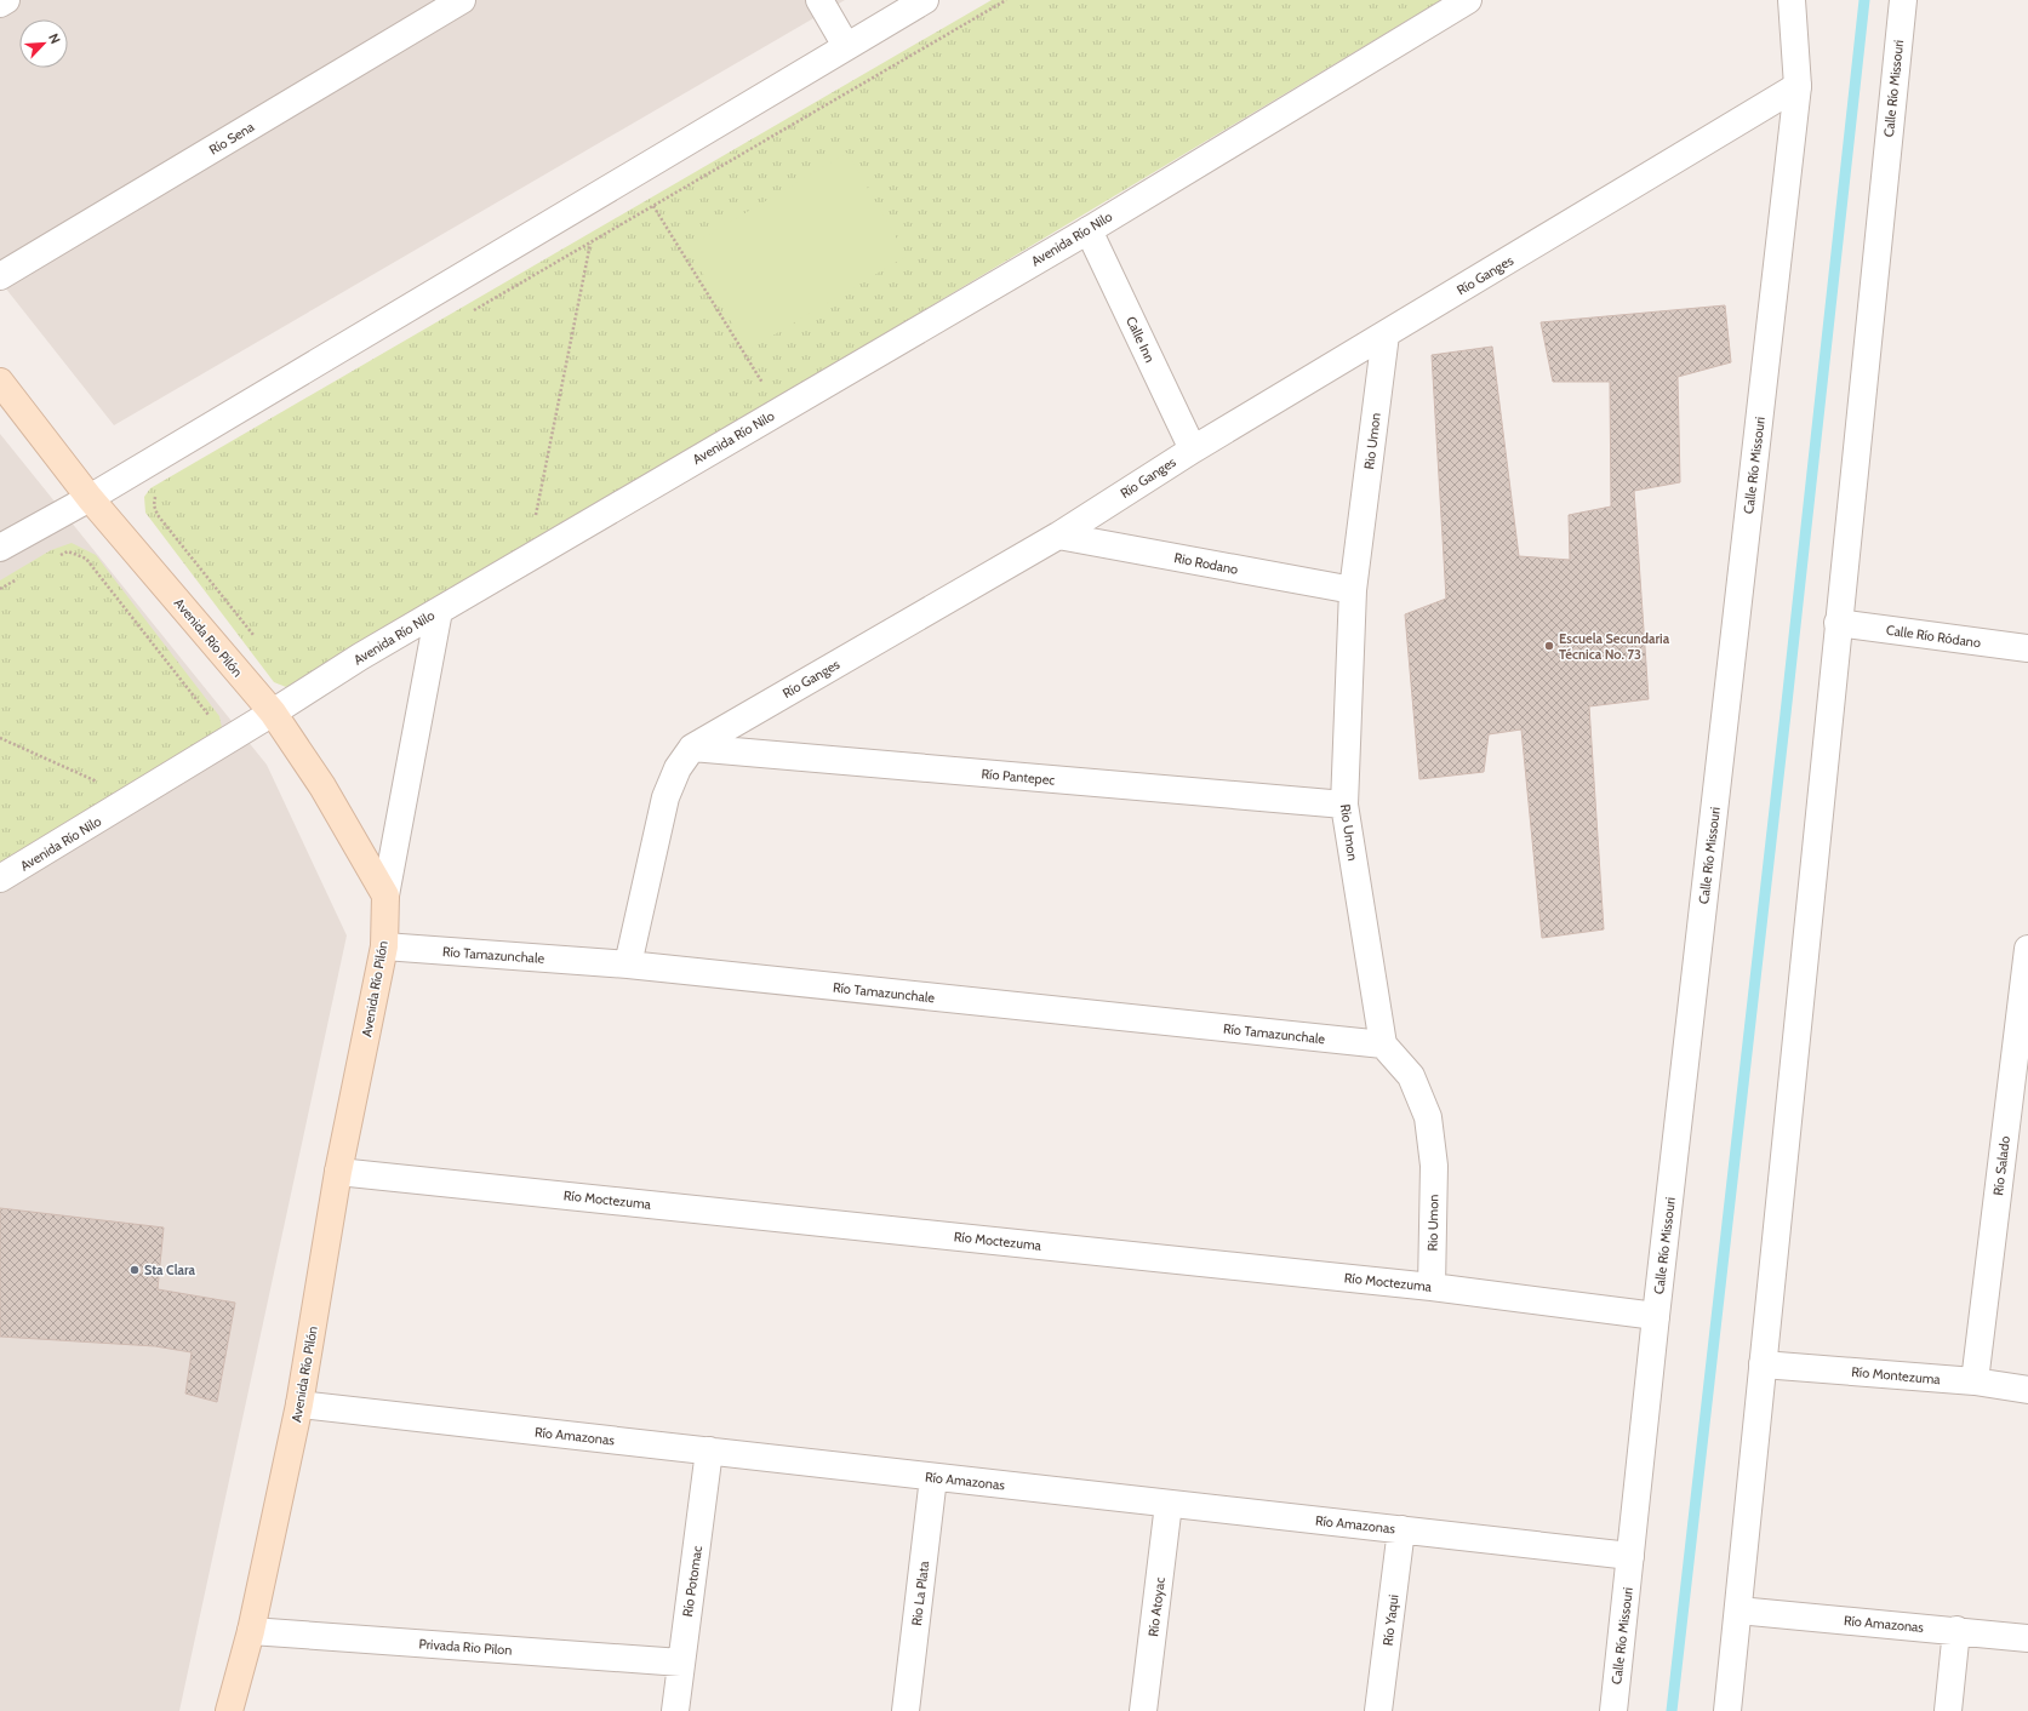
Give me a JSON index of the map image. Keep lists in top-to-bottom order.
{
  "streets": {
    "main road": ["Avenida Río Pilón"],
    "street": [
      "Calle Río Missouri",
      "Río Sena",
      "Avenida Río Nilo",
      "Río Ganges",
      "Calle Inn",
      "Rio Umon",
      "Rio Rodano",
      "Calle Río Ródano",
      "Río Pantepec",
      "Río Tamazunchale",
      "Río Salado",
      "Río Moctezuma",
      "Río Montezuma",
      "Río Amazonas",
      "Río Potomac",
      "Rio La Plata",
      "Río Atoyac",
      "Río Yaqui",
      "Privada Rio Pilon"
    ]
  },
  "crossings": [
    ["Calle Río Missouri", "Río Ganges"],
    ["Calle Río Missouri", "Calle Río Ródano"],
    ["Calle Río Missouri", "Río Moctezuma"],
    ["Calle Río Missouri", "Río Montezuma"],
    ["Calle Río Missouri", "Río Amazonas"],
    ["Avenida Río Nilo", "Calle Inn"],
    ["Avenida Río Nilo", "Avenida Río Pilón"],
    ["Río Ganges", "Calle Inn"],
    ["Río Ganges", "Rio Umon"],
    ["Río Ganges", "Rio Rodano"],
    ["Río Ganges", "Río Pantepec"],
    ["Río Ganges", "Río Tamazunchale"],
    ["Rio Umon", "Rio Rodano"],
    ["Rio Umon", "Río Pantepec"],
    ["Rio Umon", "Río Tamazunchale"],
    ["Rio Umon", "Río Moctezuma"],
    ["Avenida Río Pilón", "Río Tamazunchale"],
    ["Avenida Río Pilón", "Río Moctezuma"],
    ["Avenida Río Pilón", "Río Amazonas"],
    ["Avenida Río Pilón", "Privada Rio Pilon"],
    ["Río Salado", "Río Montezuma"],
    ["Río Amazonas", "Río Potomac"],
    ["Río Amazonas", "Rio La Plata"],
    ["Río Amazonas", "Río Atoyac"],
    ["Río Amazonas", "Río Yaqui"],
    ["Río Potomac", "Privada Rio Pilon"]
  ],
  "places": ["Escuela Secundaria Técnica No. 73", "Sta Clara"],
  "north": "top right"
}
